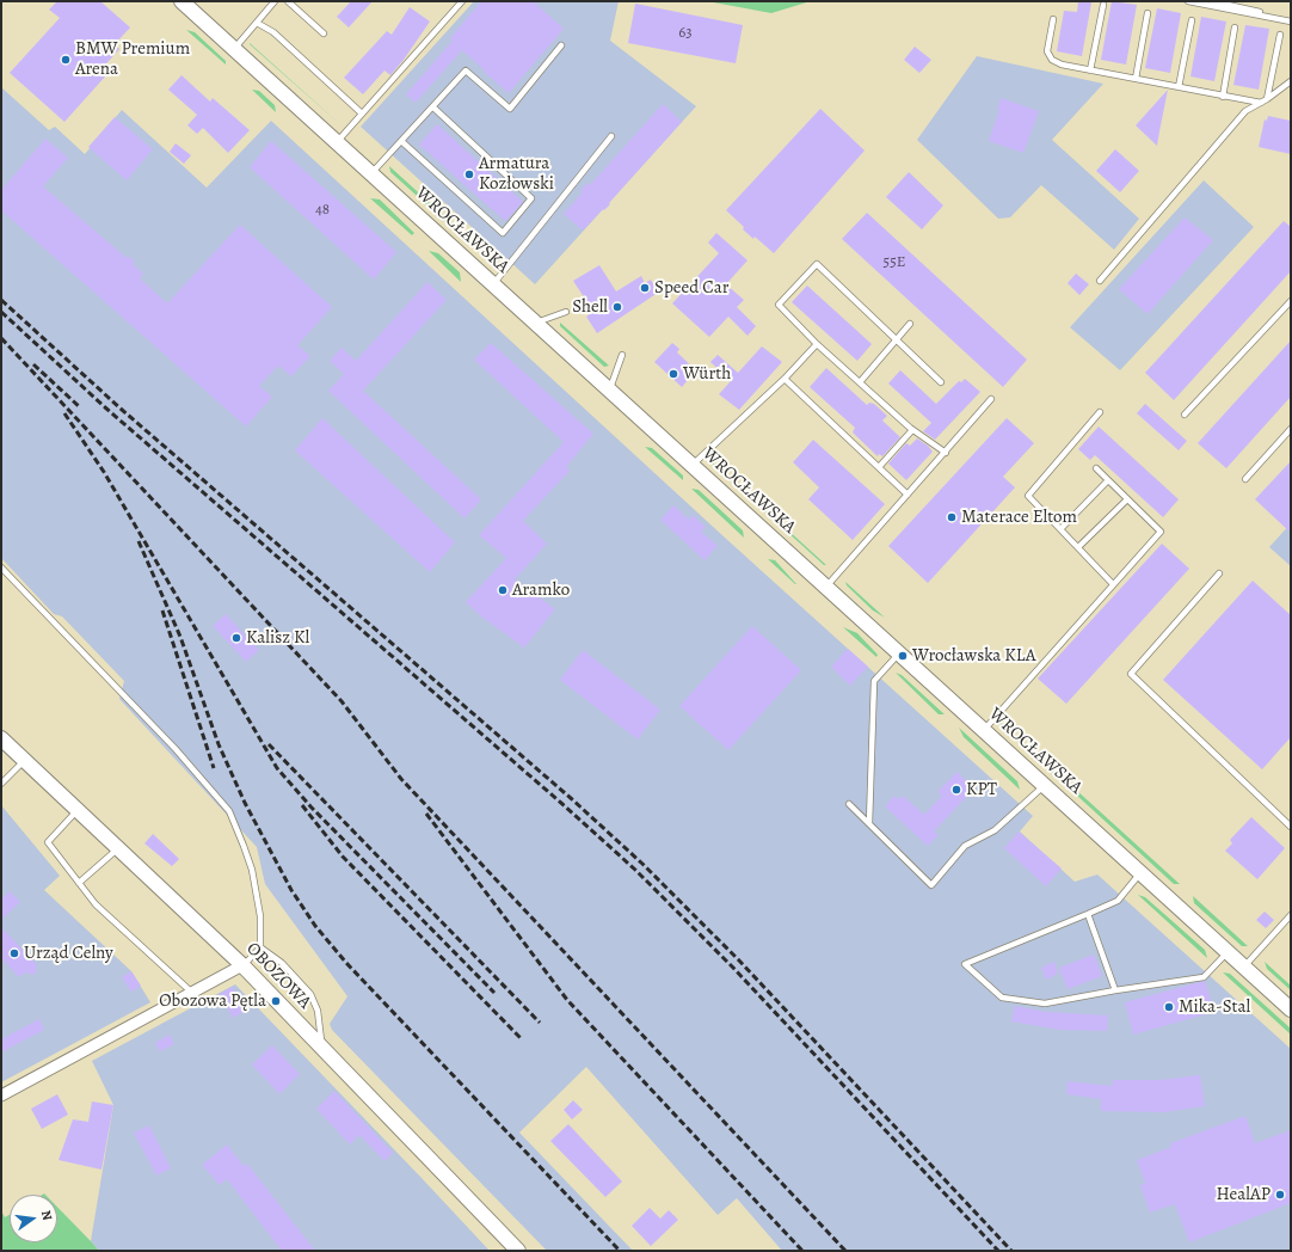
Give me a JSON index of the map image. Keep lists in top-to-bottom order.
{
  "streets": {
    "street": ["WROCŁAWSKA", "OBOZOWA"]
  },
  "places": [
    "BMW Premium Arena",
    "Armatura Kozłowski",
    "Speed Car",
    "Shell",
    "Würth",
    "Materace Eltom",
    "Aramko",
    "Kalisz Kl",
    "Wrocławska KLA",
    "KPT",
    "Urząd Celny",
    "Obozowa Pętla",
    "Mika-Stal",
    "HealAP"
  ],
  "house_numbers": ["63", "48", "55E"],
  "north": "right"
}
